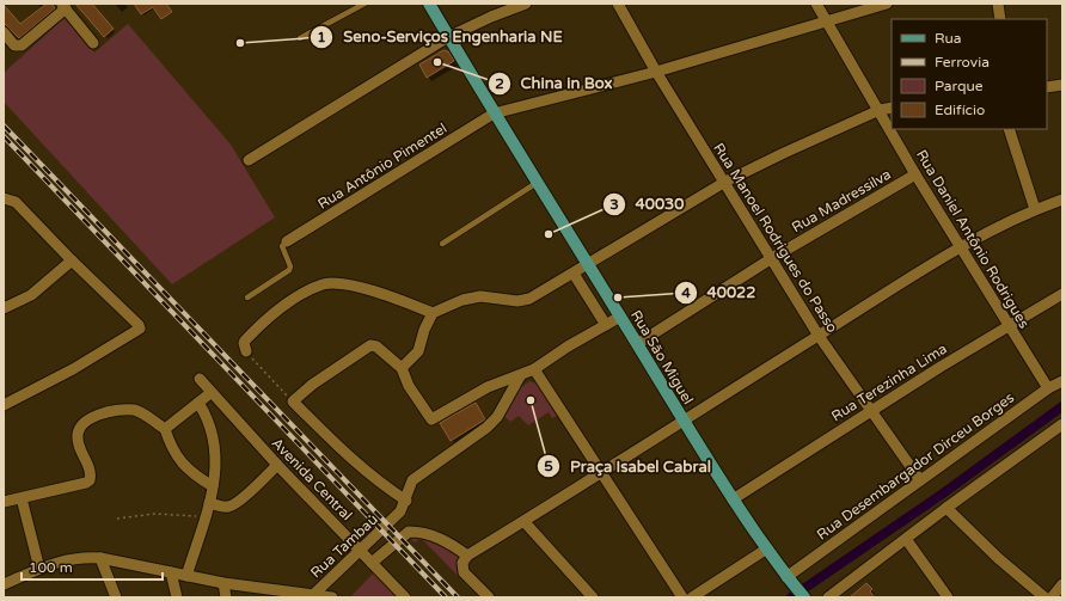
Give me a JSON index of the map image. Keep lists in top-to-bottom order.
{
  "streets": {
    "main road": ["Rua São Miguel"],
    "street": [
      "Rua Antônio Pimentel",
      "Rua Madressilva",
      "Rua Manoel Rodrigues do Passo",
      "Rua Daniel Antônio Rodrigues",
      "Rua Terezinha Lima",
      "Rua Desembargador Dirceu Borges",
      "Avenida Central",
      "Rua Tambaú"
    ]
  },
  "crossings": [
    ["Rua Antônio Pimentel", "Rua Manoel Rodrigues do Passo"],
    ["Rua Antônio Pimentel", "Rua Daniel Antônio Rodrigues"],
    ["Rua Antônio Pimentel", "Rua São Miguel"],
    ["Rua Madressilva", "Rua Manoel Rodrigues do Passo"],
    ["Rua Madressilva", "Rua Daniel Antônio Rodrigues"],
    ["Rua Madressilva", "Rua São Miguel"],
    ["Rua Manoel Rodrigues do Passo", "Rua Terezinha Lima"],
    ["Rua Manoel Rodrigues do Passo", "Rua Desembargador Dirceu Borges"],
    ["Rua Daniel Antônio Rodrigues", "Rua Terezinha Lima"],
    ["Rua Daniel Antônio Rodrigues", "Rua Desembargador Dirceu Borges"],
    ["Rua São Miguel", "Rua Terezinha Lima"],
    ["Rua São Miguel", "Rua Desembargador Dirceu Borges"],
    ["Avenida Central", "Rua Tambaú"]
  ],
  "places": [
    "Seno-Serviços Engenharia NE",
    "China in Box",
    "40030",
    "40022",
    "Praça Isabel Cabral"
  ],
  "legend": [
    "Rua",
    "Ferrovia",
    "Parque",
    "Edifício"
  ],
  "scale_bar": "100 m"
}
